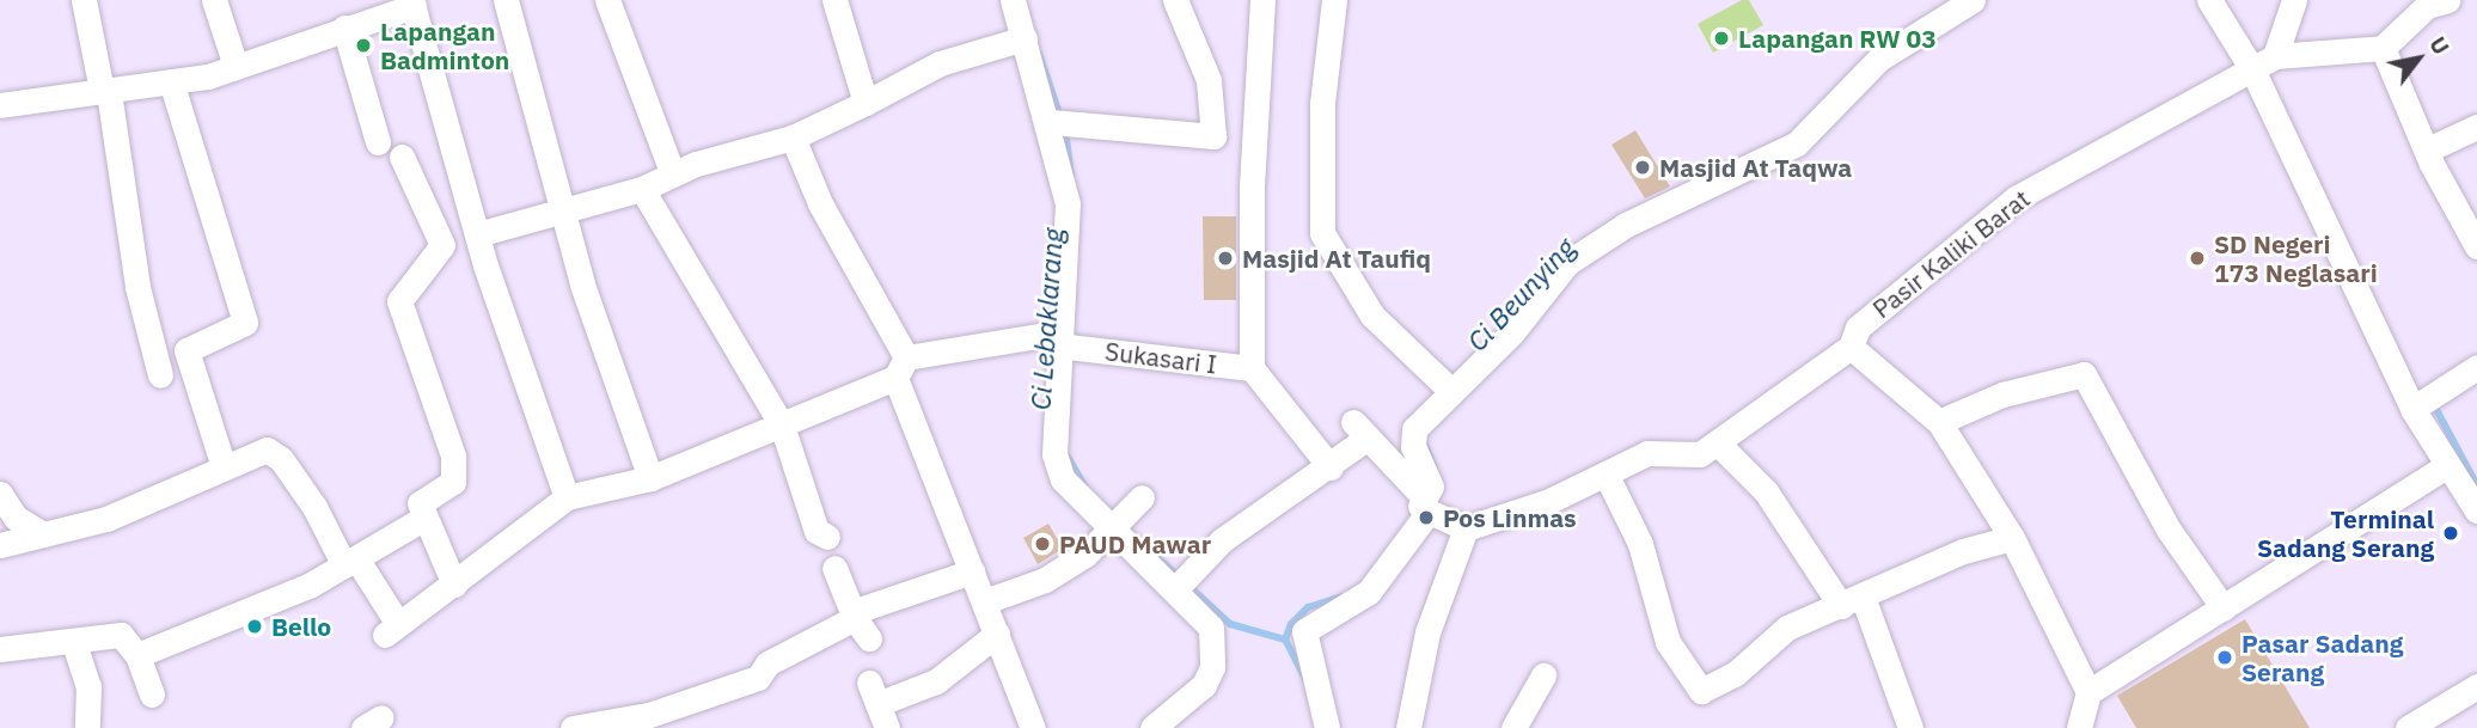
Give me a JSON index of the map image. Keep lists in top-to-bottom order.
{
  "streets": {
    "street": ["Pasir Kaliki Barat", "Sukasari I"]
  },
  "water": ["Ci Beunying", "Ci Lebaklarang"],
  "places": [
    "Lapangan RW 03",
    "Lapangan Badminton",
    "Masjid At Taqwa",
    "Masjid At Taufiq",
    "SD Negeri 173 Neglasari",
    "Pos Linmas",
    "Terminal Sadang Serang",
    "PAUD Mawar",
    "Bello",
    "Pasar Sadang Serang"
  ],
  "north": "top right"
}
